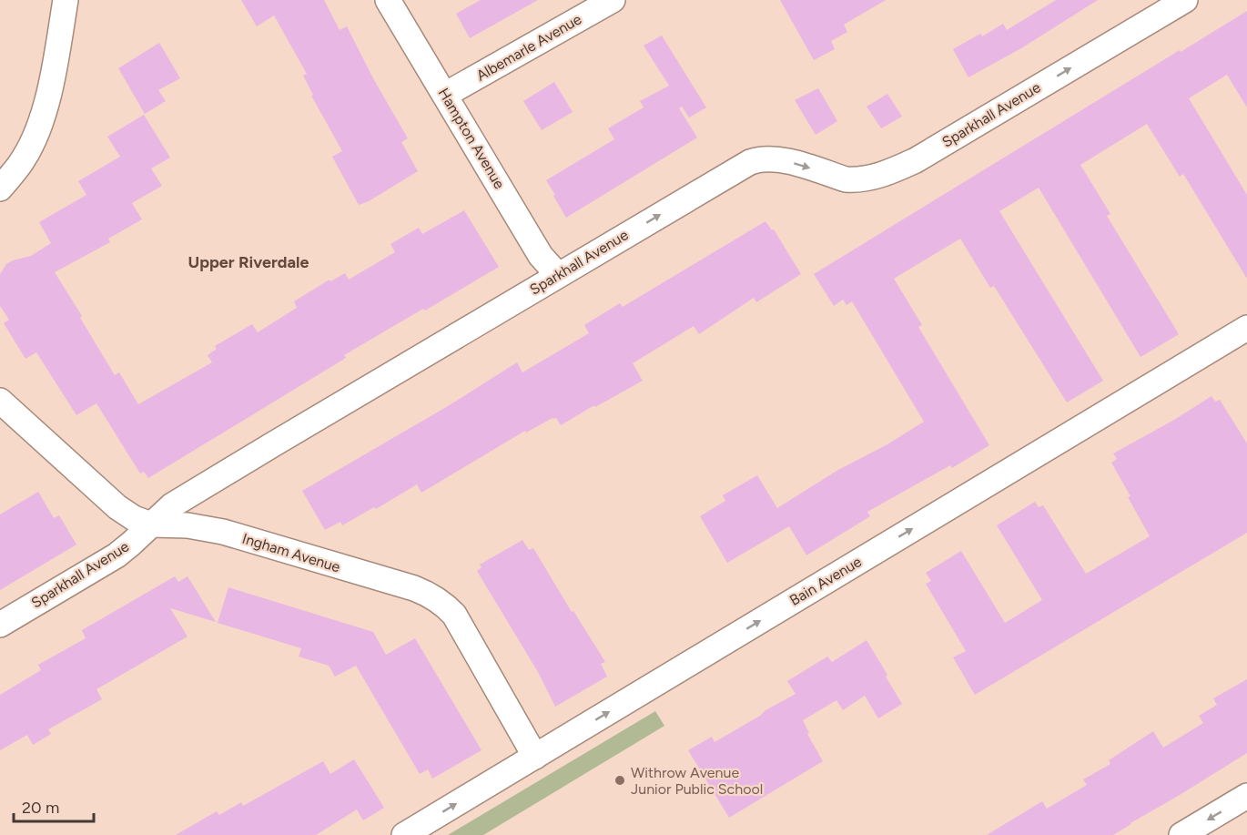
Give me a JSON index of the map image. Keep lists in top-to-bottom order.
{
  "streets": {
    "street": [
      "Albemarle Avenue",
      "Sparkhall Avenue",
      "Hampton Avenue",
      "Ingham Avenue",
      "Bain Avenue"
    ]
  },
  "crossings": [
    ["Albemarle Avenue", "Hampton Avenue"],
    ["Sparkhall Avenue", "Hampton Avenue"],
    ["Sparkhall Avenue", "Ingham Avenue"],
    ["Ingham Avenue", "Bain Avenue"]
  ],
  "one_way": ["Sparkhall Avenue", "Bain Avenue"],
  "districts": ["Upper Riverdale"],
  "places": ["Withrow Avenue Junior Public School"],
  "scale_bar": "20 m"
}
